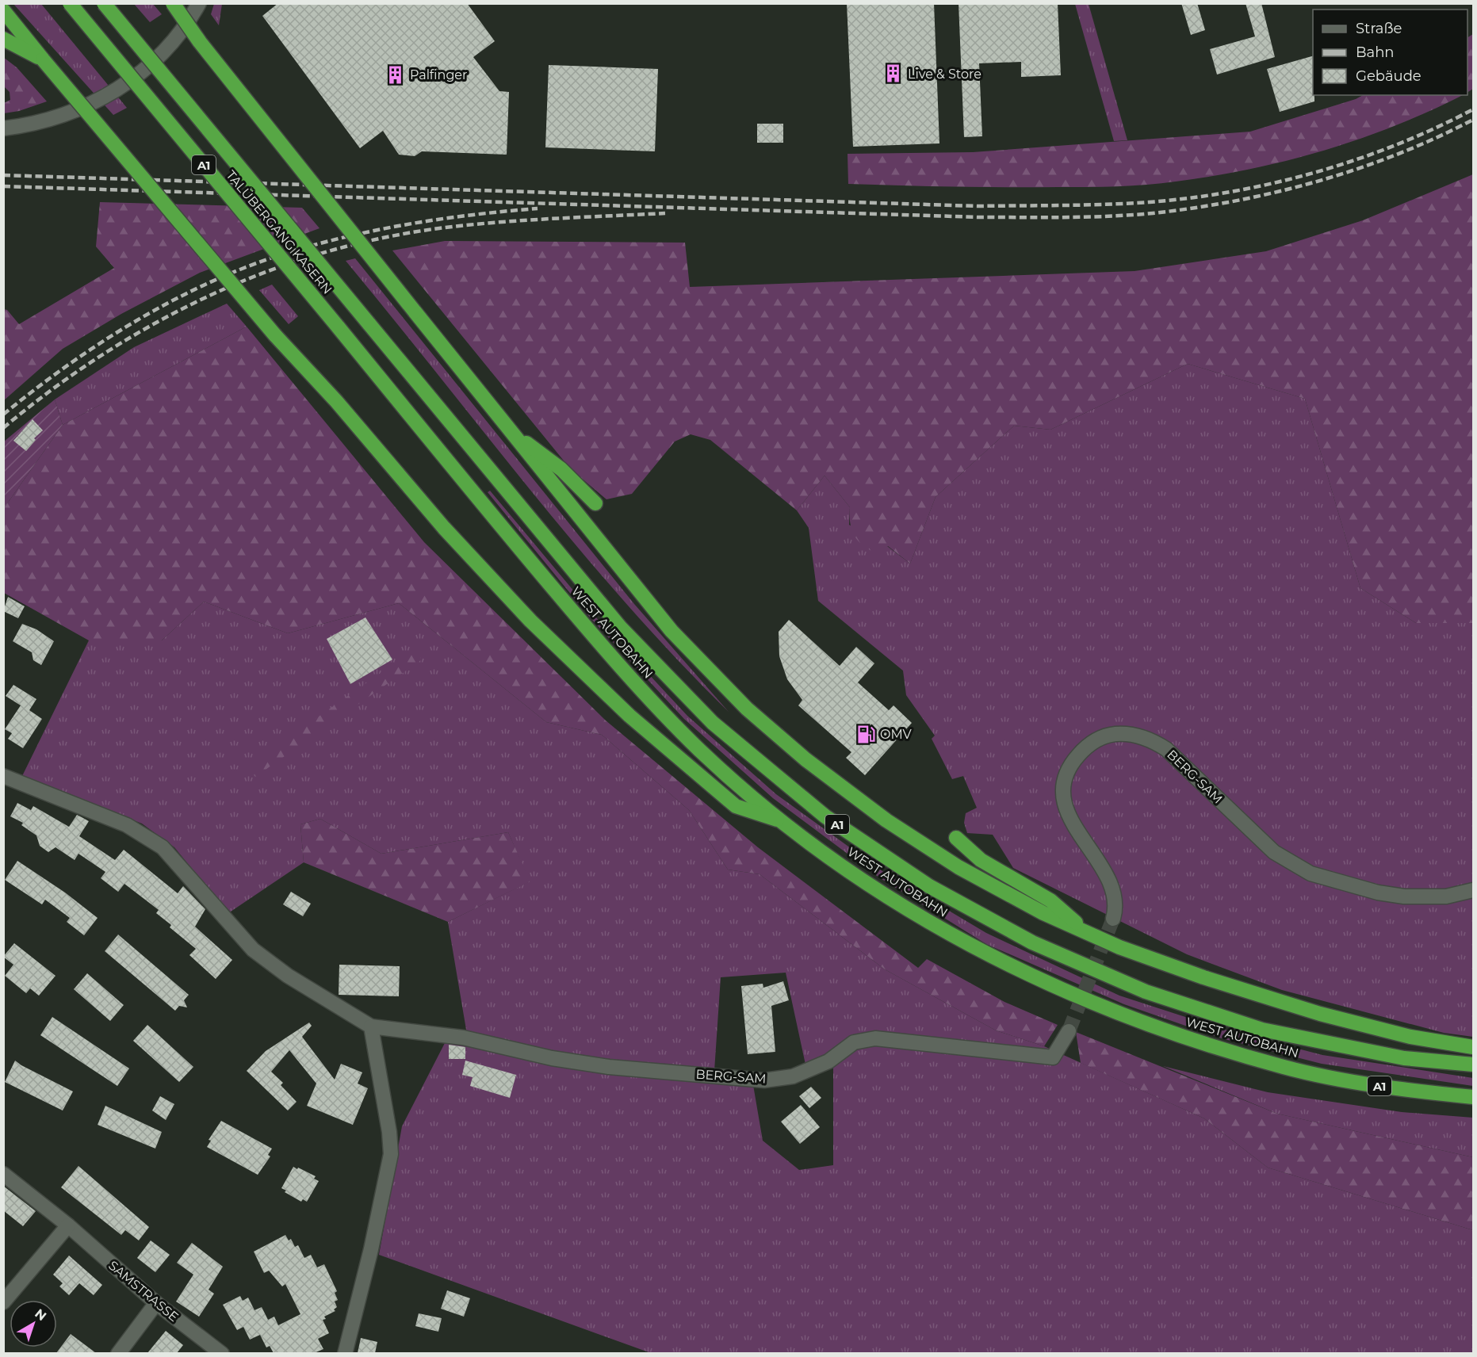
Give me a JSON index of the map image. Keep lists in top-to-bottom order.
{
  "streets": {
    "highway": ["A1", "TALÜBERGANG KASERN", "WEST AUTOBAHN"],
    "street": ["BERG-SAM", "SAMSTRASSE"]
  },
  "crossings": [
    ["TALÜBERGANG KASERN", "WEST AUTOBAHN"]
  ],
  "places": {
    "building": ["Live & Store", "Palfinger"],
    "fuel station": ["OMV"]
  },
  "legend": ["Straße", "Bahn", "Gebäude"],
  "north": "top right"
}
